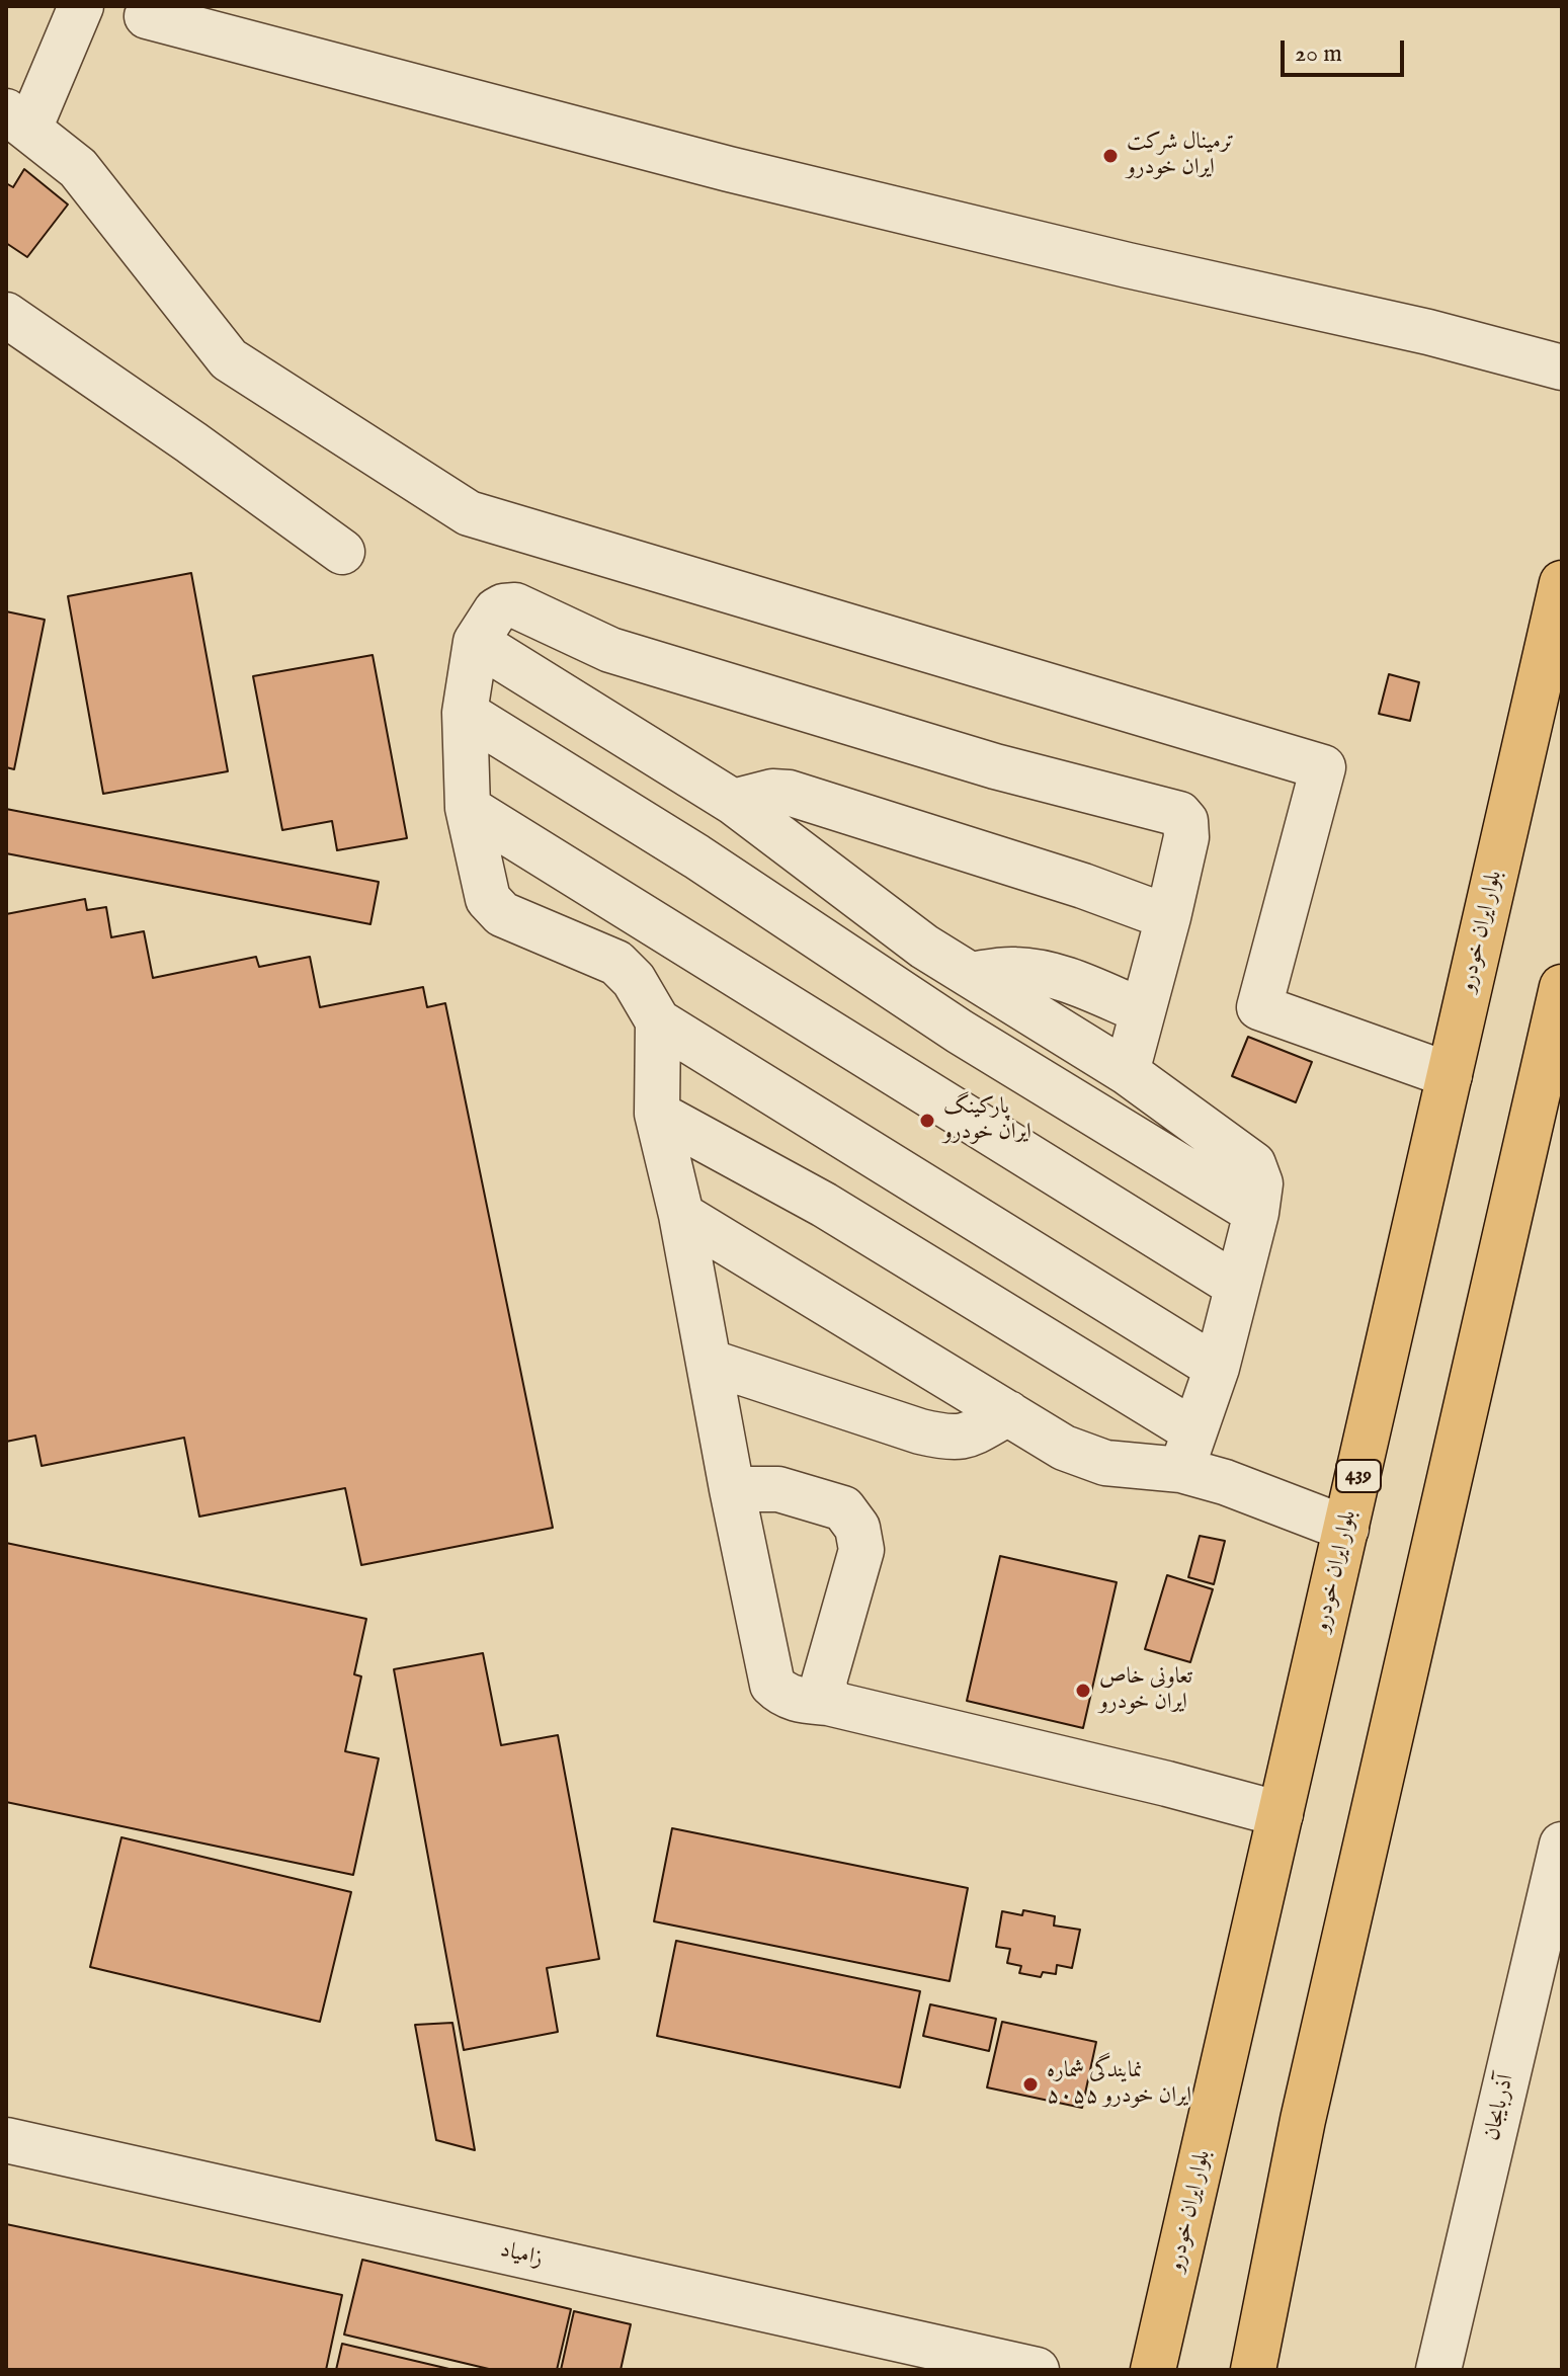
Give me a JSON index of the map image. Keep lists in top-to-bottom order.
{
  "streets": {
    "main road": ["بلوار ایران خودرو", "439"],
    "street": ["آذربایجان", "زامیاد"]
  },
  "places": [
    "ترمینال شرکت ایران خودرو",
    "پارکینگ ایران خودرو",
    "تعاونی خاص ایران خودرو",
    "نمایندگی شماره ۵۰۵۵ ایران خودرو"
  ],
  "scale_bar": "20 m"
}
